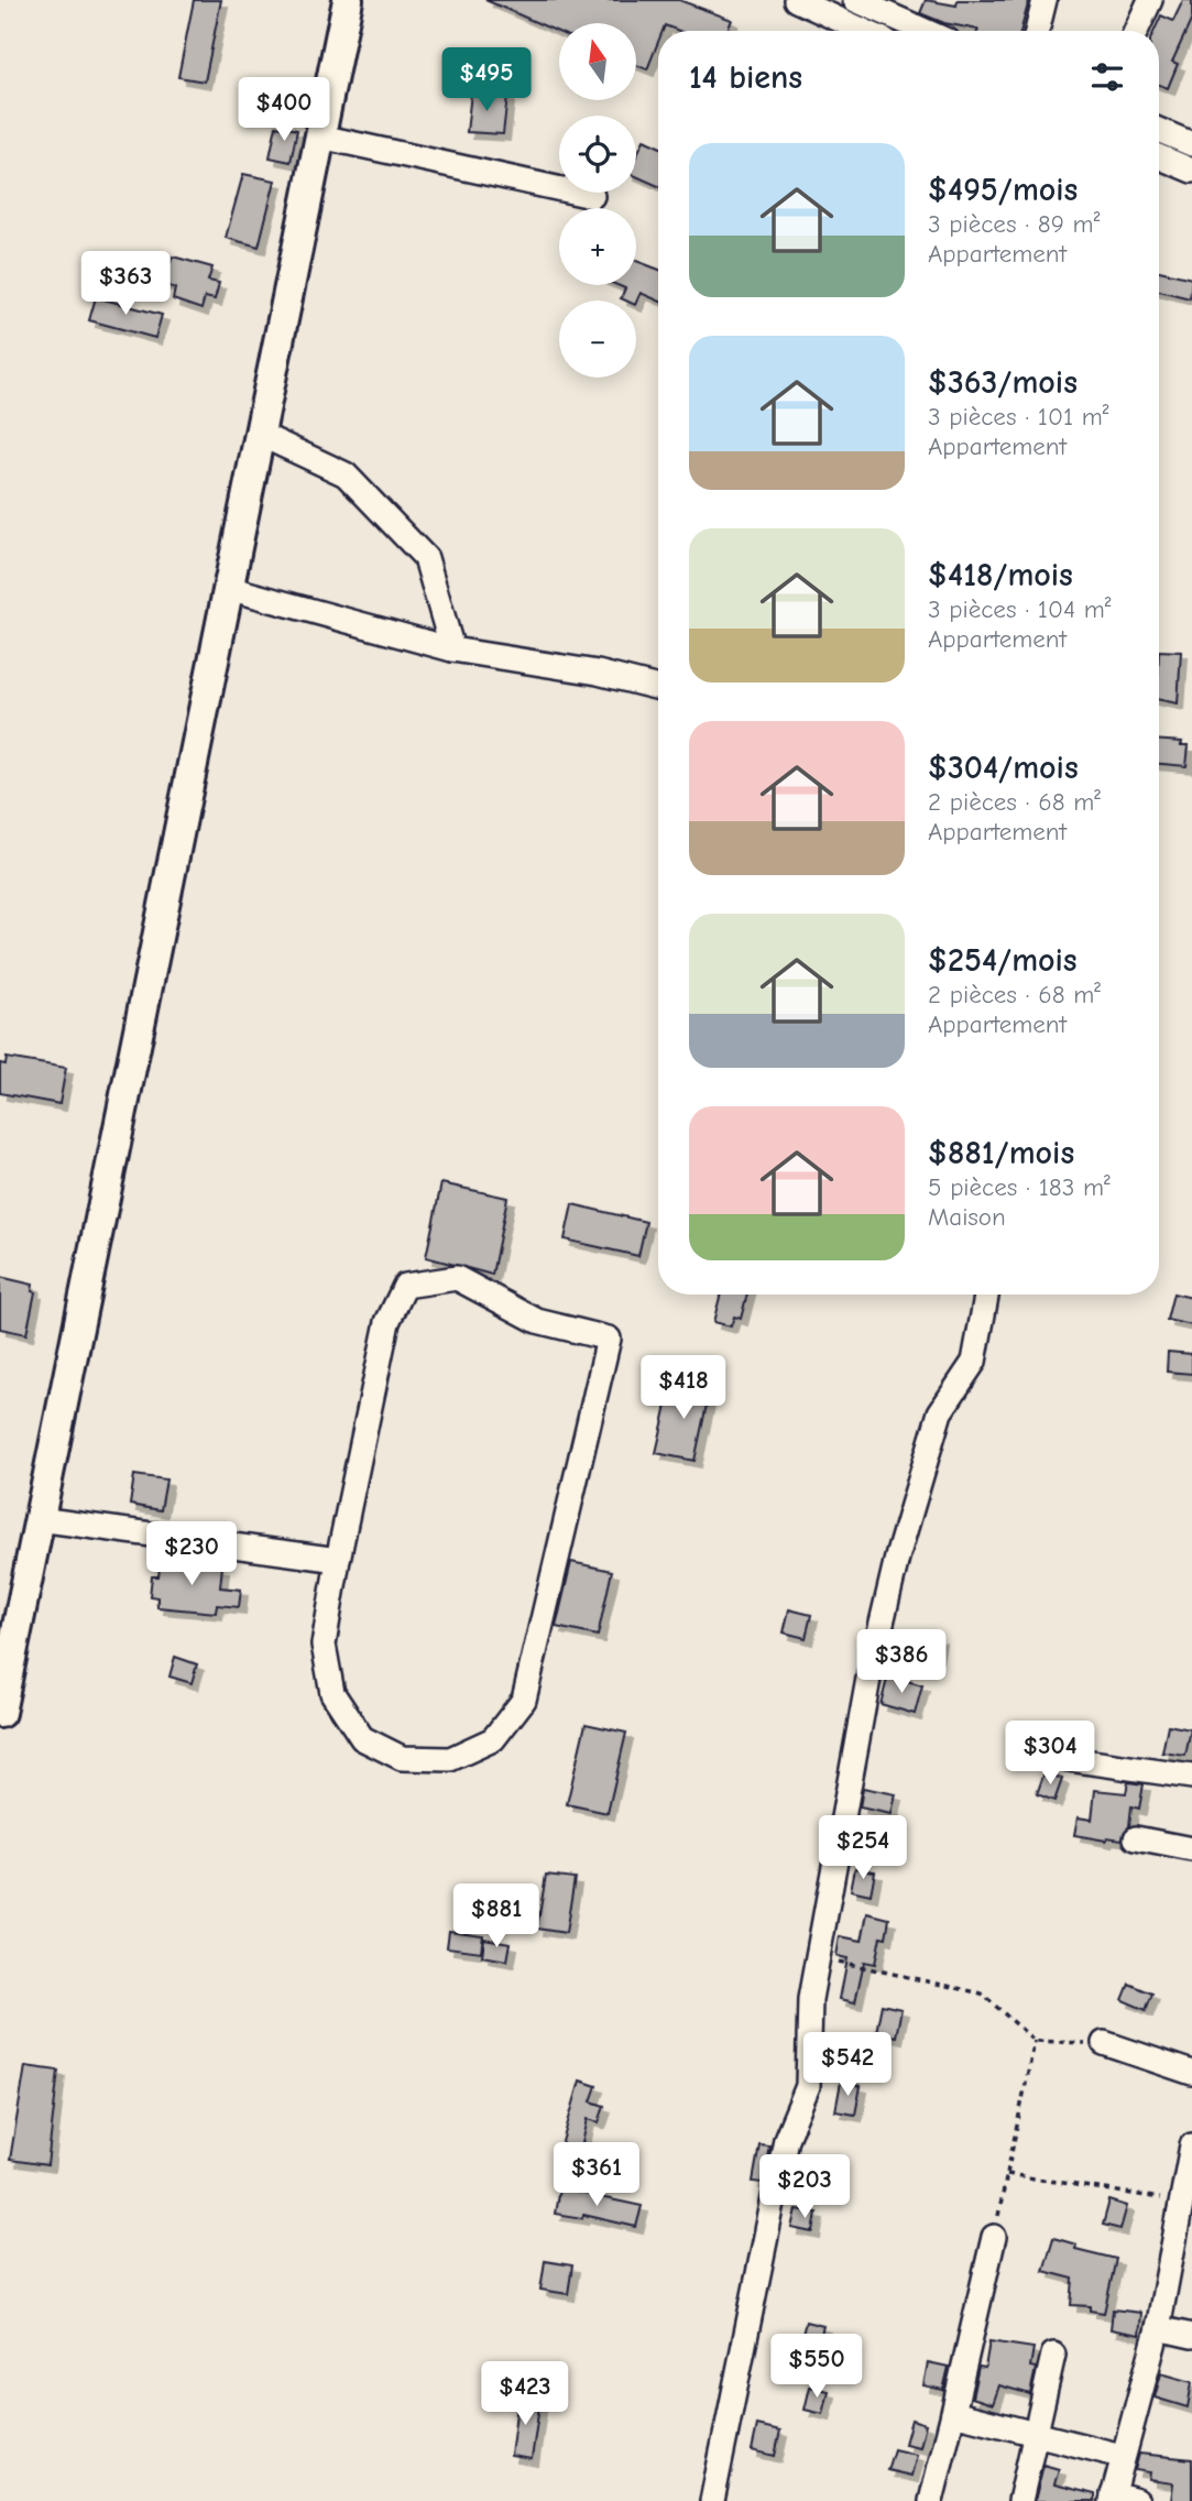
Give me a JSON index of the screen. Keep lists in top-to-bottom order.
{
  "north": "top",
  "page": {
    "map_buttons": ["+", "−"],
    "heading": "14 biens",
    "price": [
      "$495",
      "$400",
      "$363",
      "$418",
      "$230",
      "$386",
      "$304",
      "$254",
      "$881",
      "$542",
      "$361",
      "$203",
      "$550",
      "$423"
    ],
    "list": [
      {
        "name": "$495/mois",
        "note": "3 pièces · 89 m² · Appartement"
      },
      {
        "name": "$363/mois",
        "note": "3 pièces · 101 m² · Appartement"
      },
      {
        "name": "$418/mois",
        "note": "3 pièces · 104 m² · Appartement"
      },
      {
        "name": "$304/mois",
        "note": "2 pièces · 68 m² · Appartement"
      },
      {
        "name": "$254/mois",
        "note": "2 pièces · 68 m² · Appartement"
      },
      {
        "name": "$881/mois",
        "note": "5 pièces · 183 m² · Maison"
      }
    ]
  }
}
